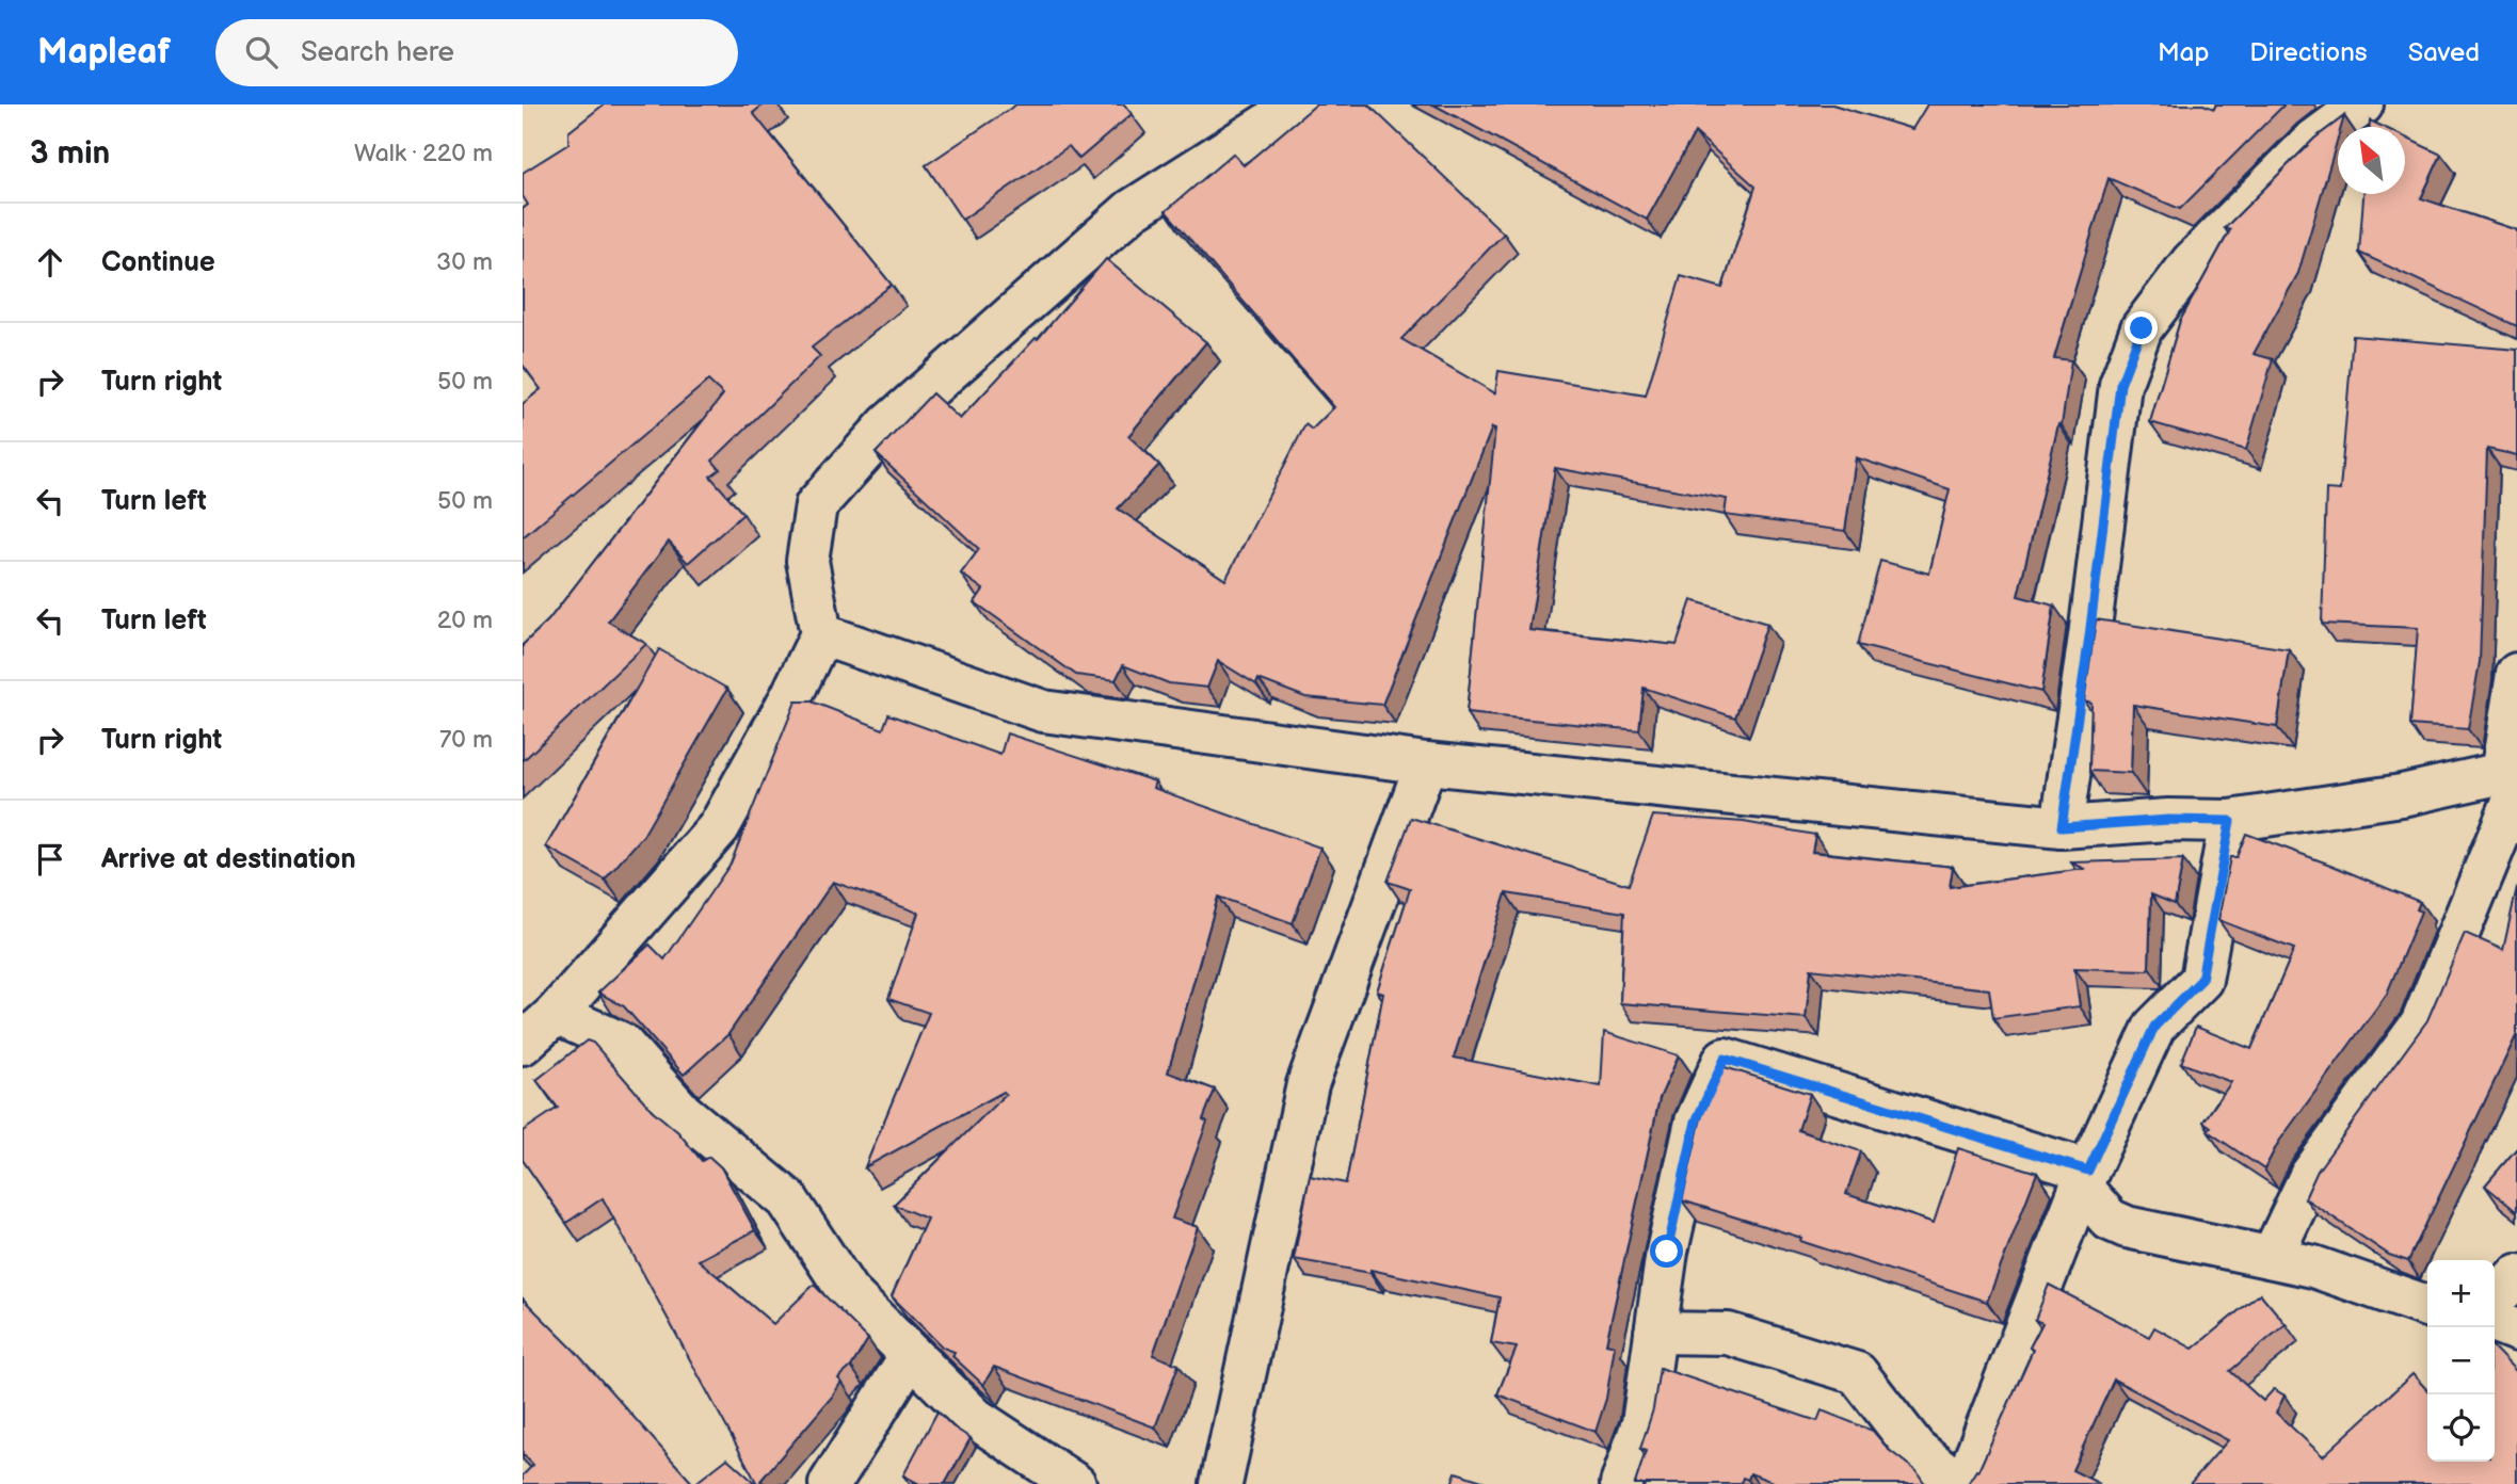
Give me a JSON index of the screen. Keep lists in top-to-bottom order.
{
  "north": "top left",
  "page": {
    "header": "Mapleaf",
    "search": "Search here",
    "nav": ["Map", "Directions", "Saved"],
    "heading": ["3 min", "Walk · 220 m"],
    "list": [
      ["Continue", "30 m"],
      ["Turn right", "50 m"],
      ["Turn left", "50 m"],
      ["Turn left", "20 m"],
      ["Turn right", "70 m"],
      "Arrive at destination"
    ],
    "map_buttons": ["+", "−"]
  }
}
